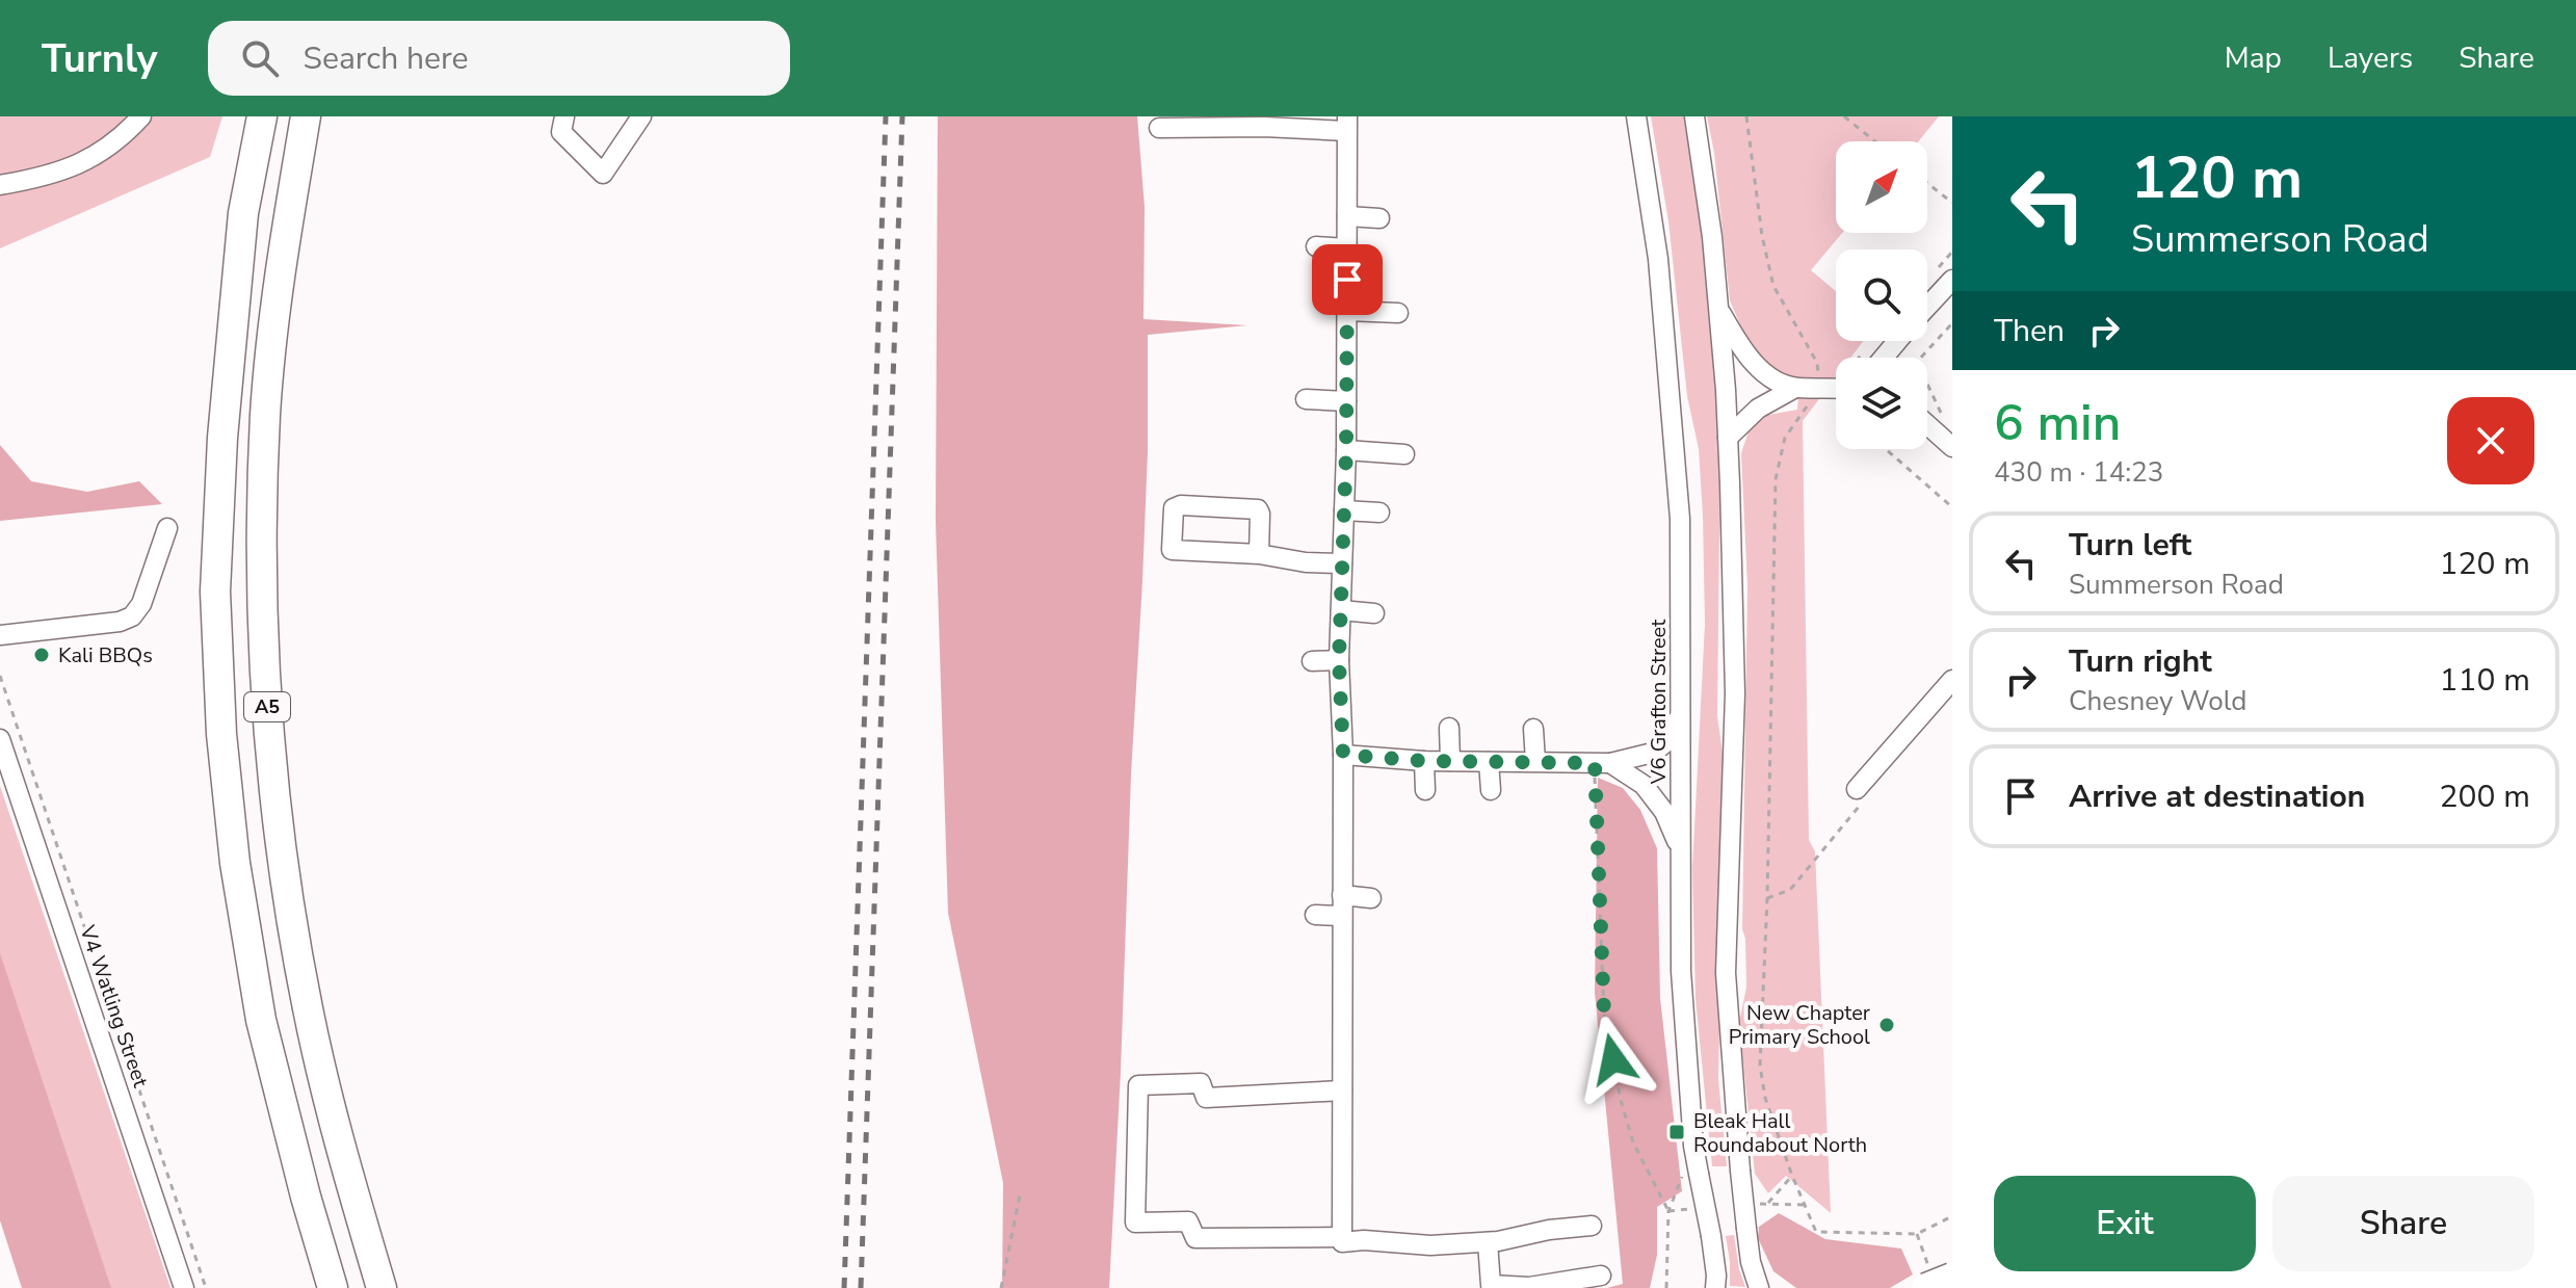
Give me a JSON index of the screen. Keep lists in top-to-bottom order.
{
  "streets": {
    "highway": ["A5"],
    "street": ["V6 Grafton Street", "V4 Watling Street"]
  },
  "places": {
    "other": ["Kali BBQs", "New Chapter Primary School"],
    "transit": ["Bleak Hall Roundabout North"]
  },
  "north": "top right",
  "page": {
    "header": "Turnly",
    "search": "Search here",
    "nav": ["Map", "Layers", "Share"],
    "turn": ["120 m", "Summerson Road"],
    "then": "Then",
    "heading": ["6 min", "430 m · 14:23"],
    "list": [
      {
        "name": "Turn left",
        "note": "Summerson Road",
        "value": "120 m"
      },
      {
        "name": "Turn right",
        "note": "Chesney Wold",
        "value": "110 m"
      },
      {
        "name": "Arrive at destination",
        "value": "200 m"
      }
    ],
    "buttons": ["Exit", "Share"]
  }
}
